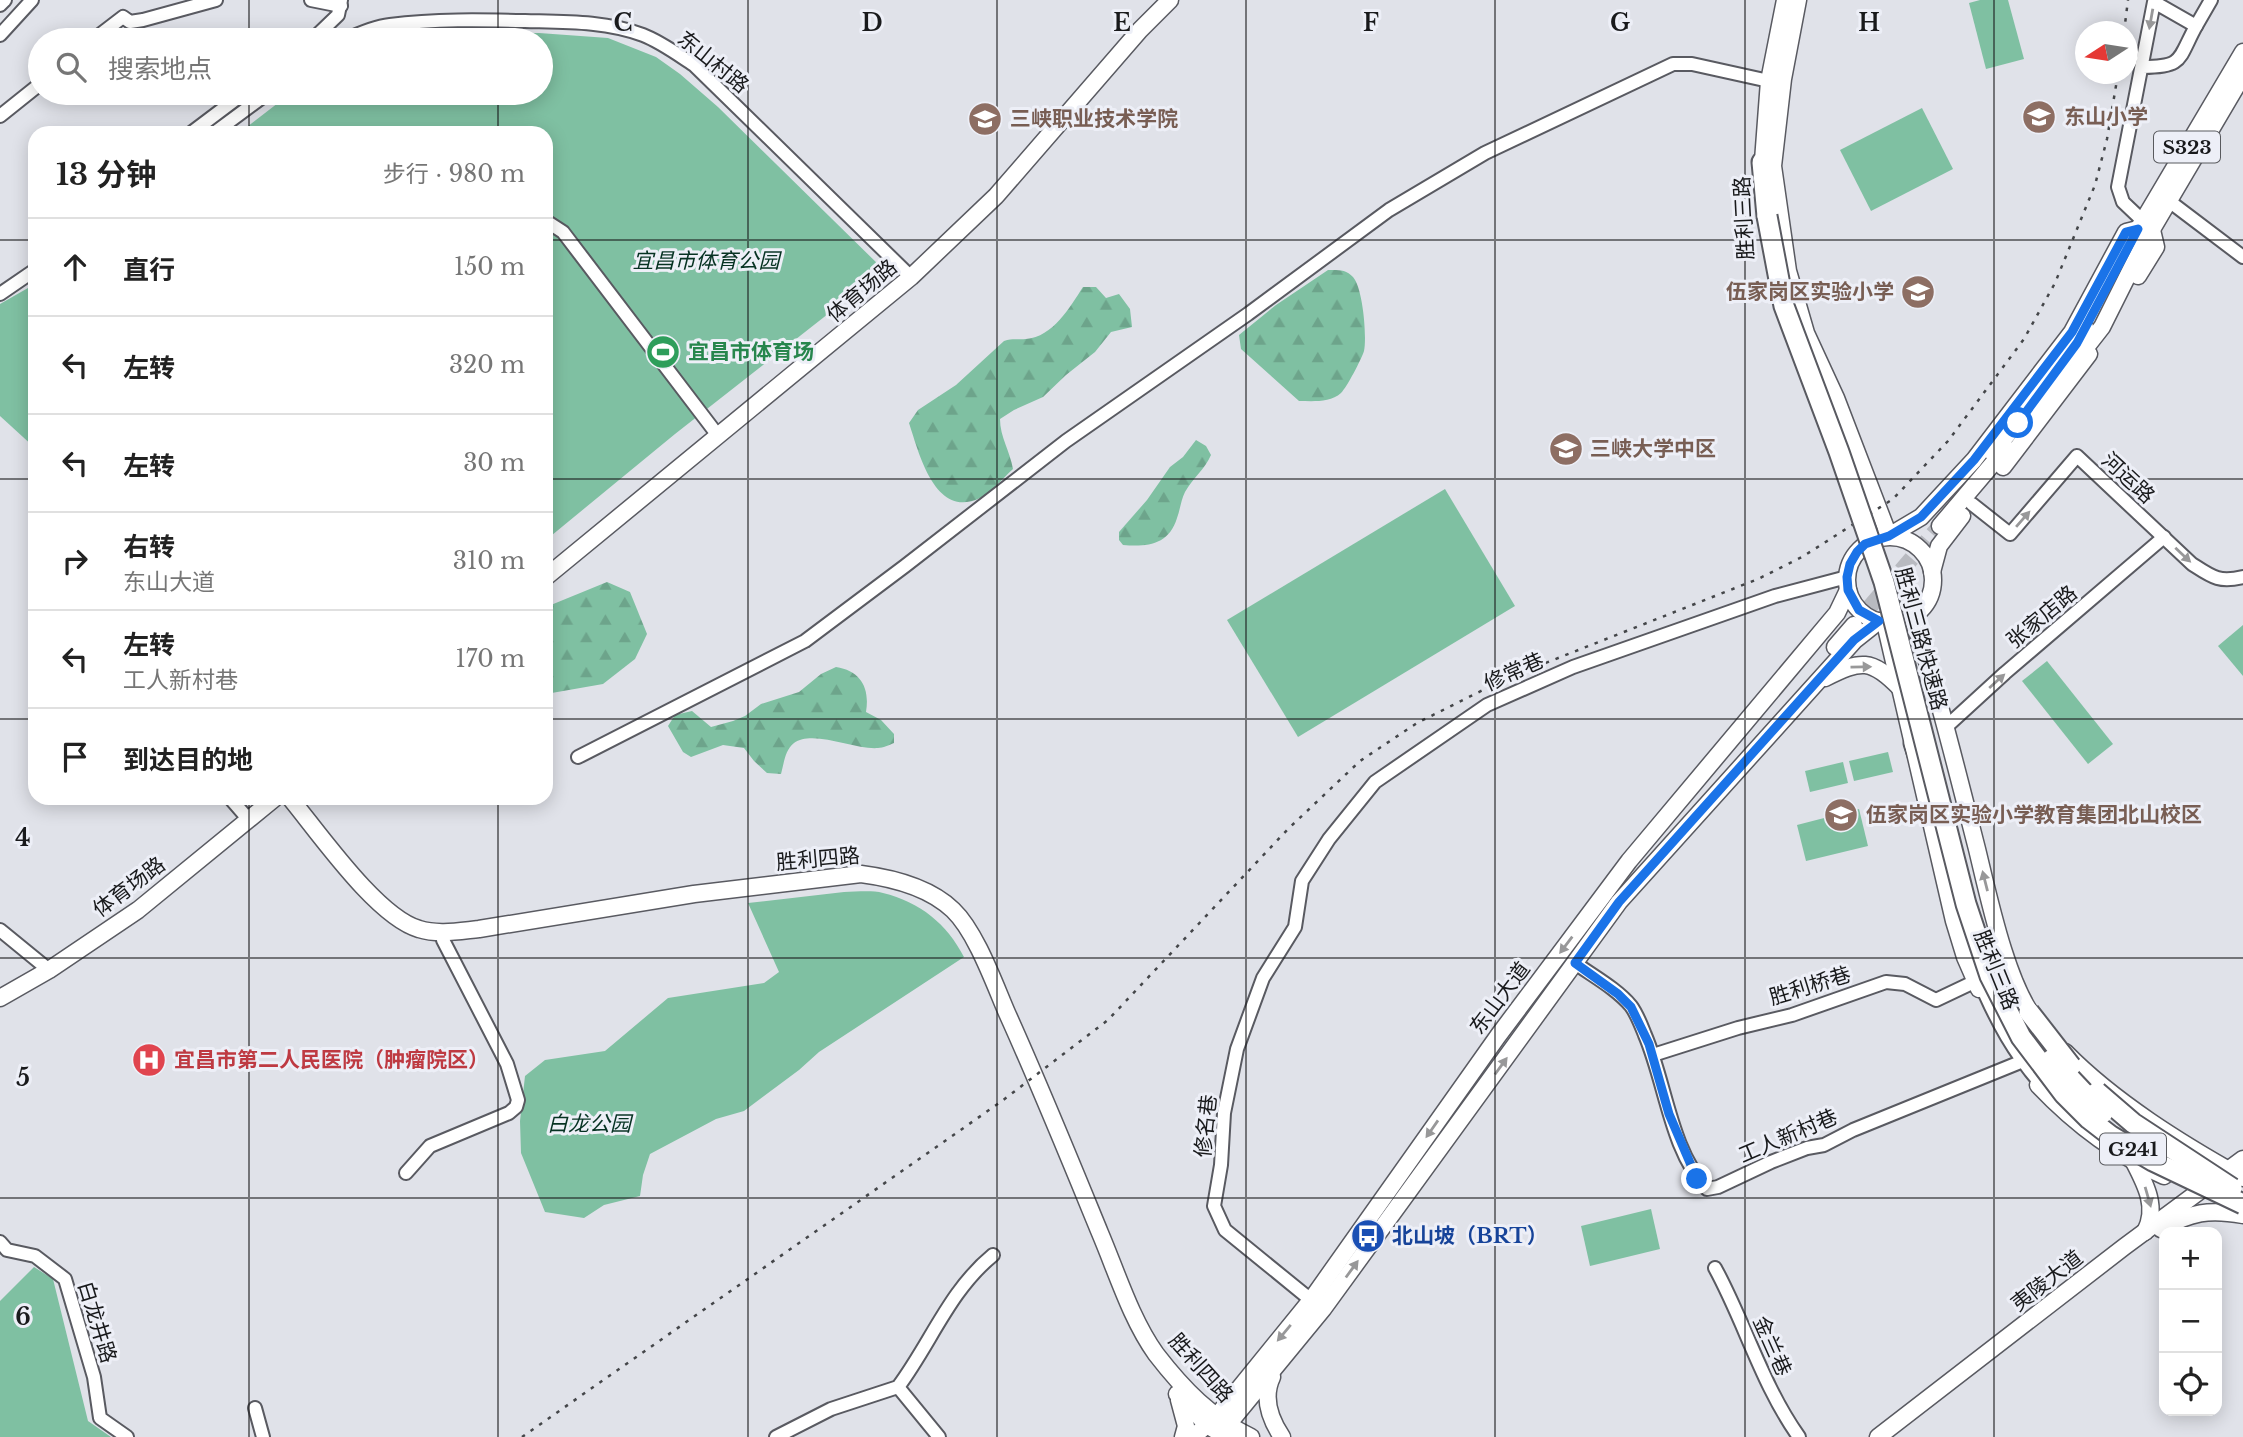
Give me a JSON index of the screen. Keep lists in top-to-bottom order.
{
  "streets": {
    "highway": ["胜利三路快速路", "G241"],
    "main road": [
      "S323",
      "胜利三路",
      "体育场路",
      "胜利四路",
      "东山大道",
      "夷陵大道"
    ],
    "street": [
      "东山村路",
      "河运路",
      "张家店路",
      "修常巷",
      "胜利桥巷",
      "修名巷",
      "工人新村巷",
      "白龙井路",
      "金兰巷"
    ]
  },
  "crossings": [
    ["东山村路", "体育场路"],
    ["胜利三路", "张家店路"],
    ["胜利三路", "胜利三路快速路"],
    ["胜利三路", "修常巷"],
    ["胜利三路", "胜利桥巷"],
    ["胜利三路", "东山大道"],
    ["胜利三路", "工人新村巷"],
    ["胜利三路", "G241"],
    ["胜利三路", "夷陵大道"],
    ["河运路", "张家店路"],
    ["胜利三路快速路", "G241"],
    ["修常巷", "东山大道"],
    ["修常巷", "修名巷"],
    ["胜利四路", "东山大道"],
    ["胜利桥巷", "工人新村巷"],
    ["东山大道", "修名巷"],
    ["东山大道", "工人新村巷"],
    ["G241", "夷陵大道"]
  ],
  "one_way": ["张家店路"],
  "parks": ["宜昌市体育公园", "白龙公园"],
  "places": {
    "school or university": [
      "东山小学",
      "三峡职业技术学院",
      "伍家岗区实验小学",
      "三峡大学中区",
      "伍家岗区实验小学教育集团北山校区"
    ],
    "sports": ["宜昌市体育场"],
    "hospital": ["宜昌市第二人民医院（肿瘤院区）"],
    "bus stop": ["北山坡（BRT）"]
  },
  "north": "left",
  "page": {
    "search": "搜索地点",
    "heading": ["13 分钟", "步行 · 980 m"],
    "list": [
      ["直行", "150 m"],
      ["左转", "320 m"],
      ["左转", "30 m"],
      ["右转", "东山大道", "310 m"],
      ["左转", "工人新村巷", "170 m"],
      "到达目的地"
    ],
    "map_buttons": ["+", "−"]
  },
  "grid": {
    "columns": [
      "C",
      "D",
      "E",
      "F",
      "G",
      "H"
    ],
    "rows": ["4", "5", "6"]
  }
}
